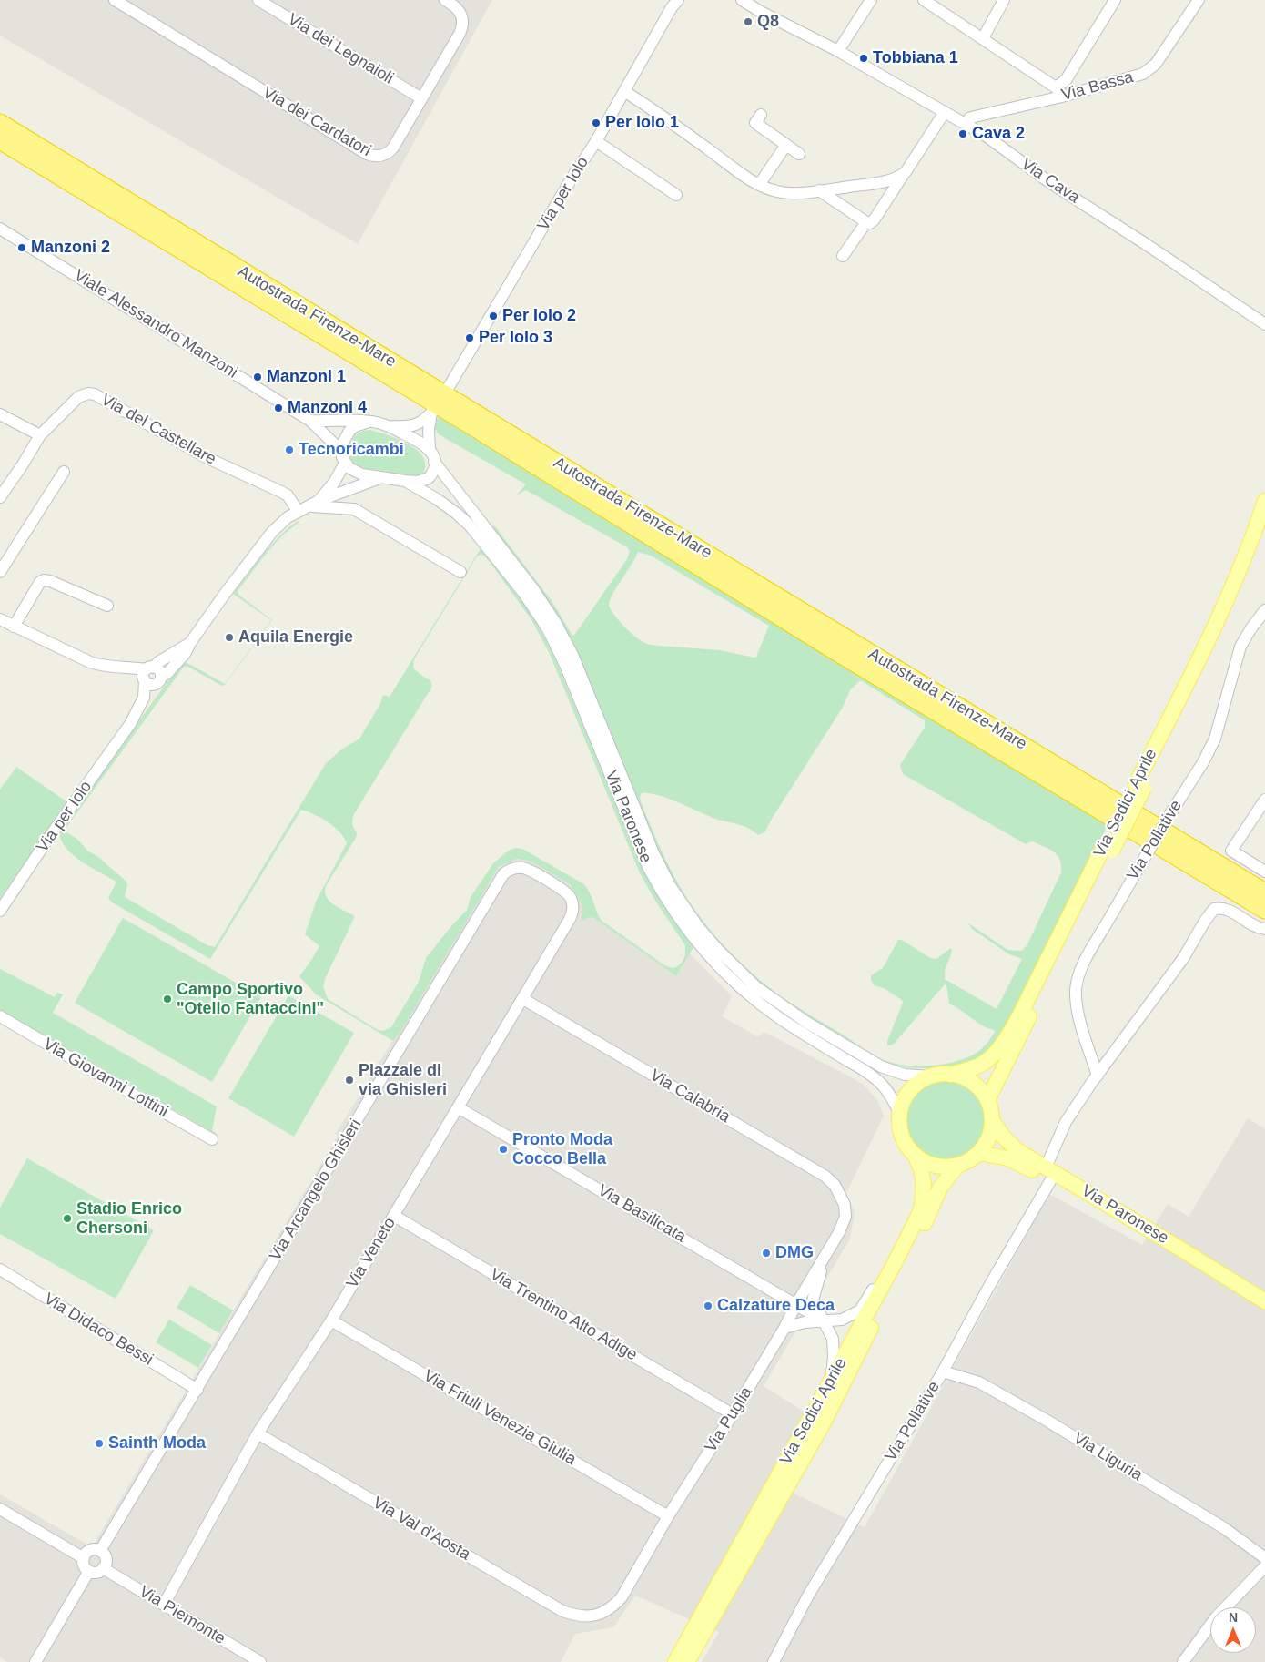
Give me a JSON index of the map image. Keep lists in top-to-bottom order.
{
  "streets": {
    "highway": ["Autostrada Firenze-Mare"],
    "main road": ["Via Sedici Aprile", "Via Paronese"],
    "street": [
      "Via dei Legnaioli",
      "Via Bassa",
      "Via dei Cardatori",
      "Via Cava",
      "Via per Iolo",
      "Viale Alessandro Manzoni",
      "Via del Castellare",
      "Via Pollative",
      "Via Giovanni Lottini",
      "Via Calabria",
      "Via Arcangelo Ghisleri",
      "Via Basilicata",
      "Via Veneto",
      "Via Trentino Alto Adige",
      "Via Didaco Bessi",
      "Via Friuli Venezia Giulia",
      "Via Puglia",
      "Via Liguria",
      "Via Val d'Aosta",
      "Via Piemonte"
    ]
  },
  "crossings": [
    ["Via dei Legnaioli", "Via dei Cardatori"],
    ["Via Bassa", "Via Cava"],
    ["Via per Iolo", "Via del Castellare"],
    ["Via Sedici Aprile", "Via Paronese"],
    ["Via Paronese", "Via Pollative"],
    ["Via Pollative", "Via Liguria"],
    ["Via Calabria", "Via Veneto"],
    ["Via Calabria", "Via Puglia"],
    ["Via Arcangelo Ghisleri", "Via Veneto"],
    ["Via Arcangelo Ghisleri", "Via Didaco Bessi"],
    ["Via Arcangelo Ghisleri", "Via Piemonte"],
    ["Via Basilicata", "Via Veneto"],
    ["Via Basilicata", "Via Puglia"],
    ["Via Veneto", "Via Trentino Alto Adige"],
    ["Via Veneto", "Via Friuli Venezia Giulia"],
    ["Via Veneto", "Via Val d'Aosta"],
    ["Via Veneto", "Via Piemonte"],
    ["Via Trentino Alto Adige", "Via Puglia"],
    ["Via Friuli Venezia Giulia", "Via Puglia"],
    ["Via Puglia", "Via Val d'Aosta"]
  ],
  "places": [
    "Q8",
    "Tobbiana 1",
    "Per Iolo 1",
    "Cava 2",
    "Manzoni 2",
    "Per Iolo 2",
    "Per Iolo 3",
    "Manzoni 1",
    "Manzoni 4",
    "Tecnoricambi",
    "Aquila Energie",
    "Campo Sportivo \"Otello Fantaccini\"",
    "Piazzale di via Ghisleri",
    "Pronto Moda Cocco Bella",
    "Stadio Enrico Chersoni",
    "DMG",
    "Calzature Deca",
    "Sainth Moda"
  ],
  "north": "top"
}
